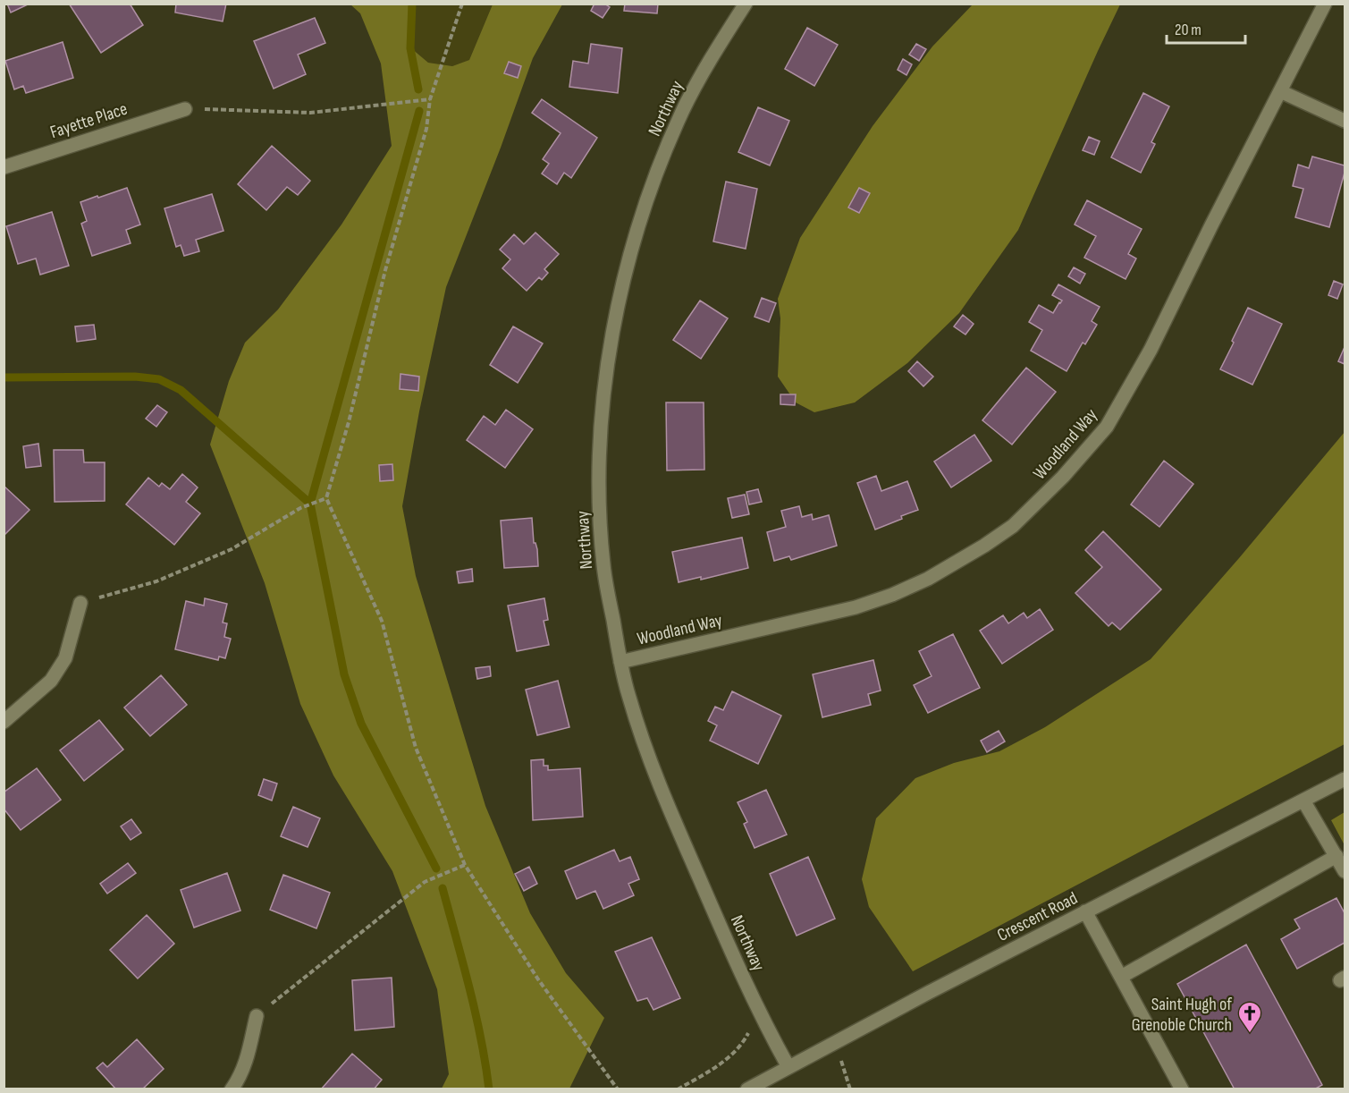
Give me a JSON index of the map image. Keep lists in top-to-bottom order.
{
  "streets": {
    "street": [
      "Northway",
      "Fayette Place",
      "Woodland Way",
      "Crescent Road"
    ]
  },
  "crossings": [
    ["Northway", "Woodland Way"],
    ["Northway", "Crescent Road"]
  ],
  "places": {
    "church": ["Saint Hugh of Grenoble Church"]
  },
  "scale_bar": "20 m"
}
